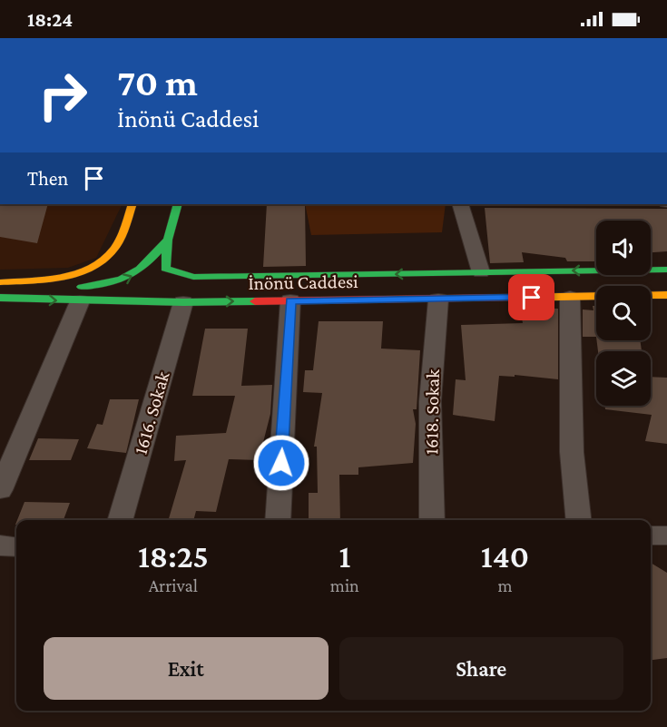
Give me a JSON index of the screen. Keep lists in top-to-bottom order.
{
  "streets": {
    "main road": ["İnönü Caddesi"],
    "street": ["1618. Sokak", "1616. Sokak"]
  },
  "crossings": [
    ["İnönü Caddesi", "1618. Sokak"],
    ["İnönü Caddesi", "1616. Sokak"]
  ],
  "page": {
    "status": "18:24",
    "turn": ["70 m", "İnönü Caddesi"],
    "then": "Then",
    "eta": [
      "18:25",
      "Arrival",
      "1",
      "min",
      "140",
      "m"
    ],
    "buttons": ["Exit", "Share"]
  }
}
